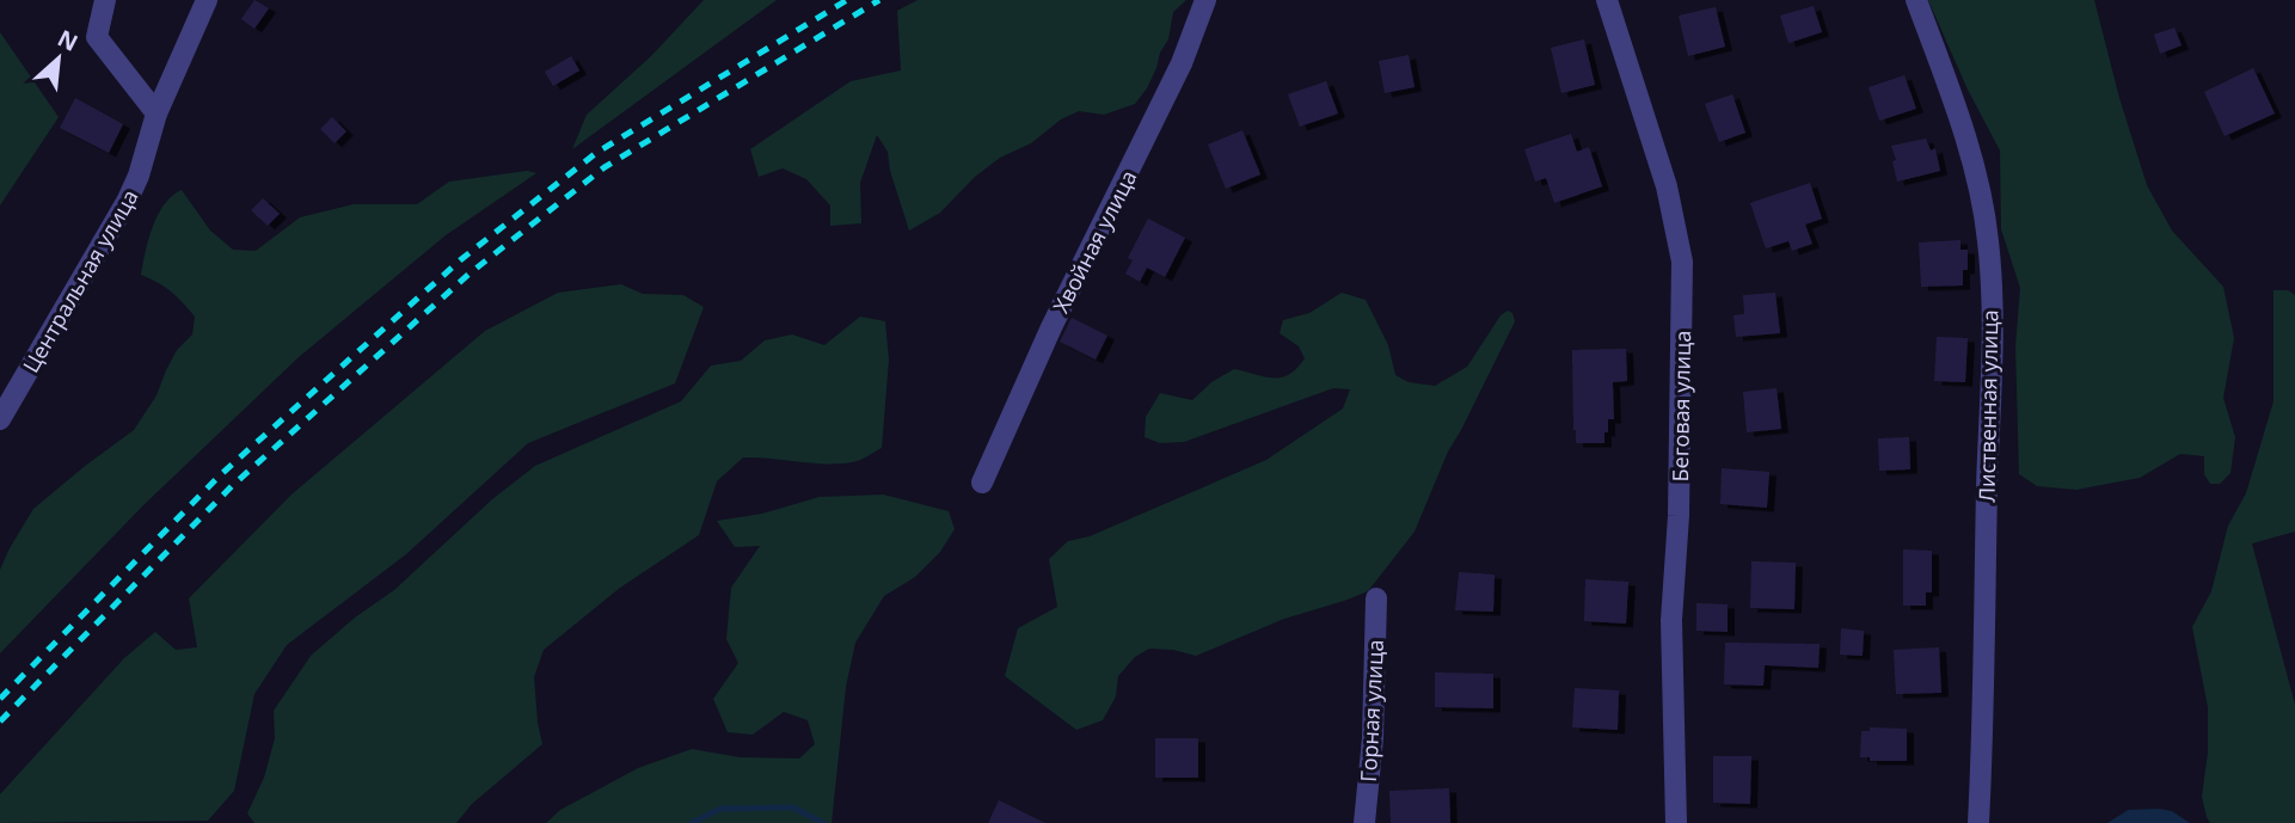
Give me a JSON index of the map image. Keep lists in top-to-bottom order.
{
  "streets": {
    "street": [
      "Хвойная улица",
      "Центральная улица",
      "Беговая улица",
      "Лиственная улица",
      "Горная улица"
    ]
  },
  "north": "top right"
}
